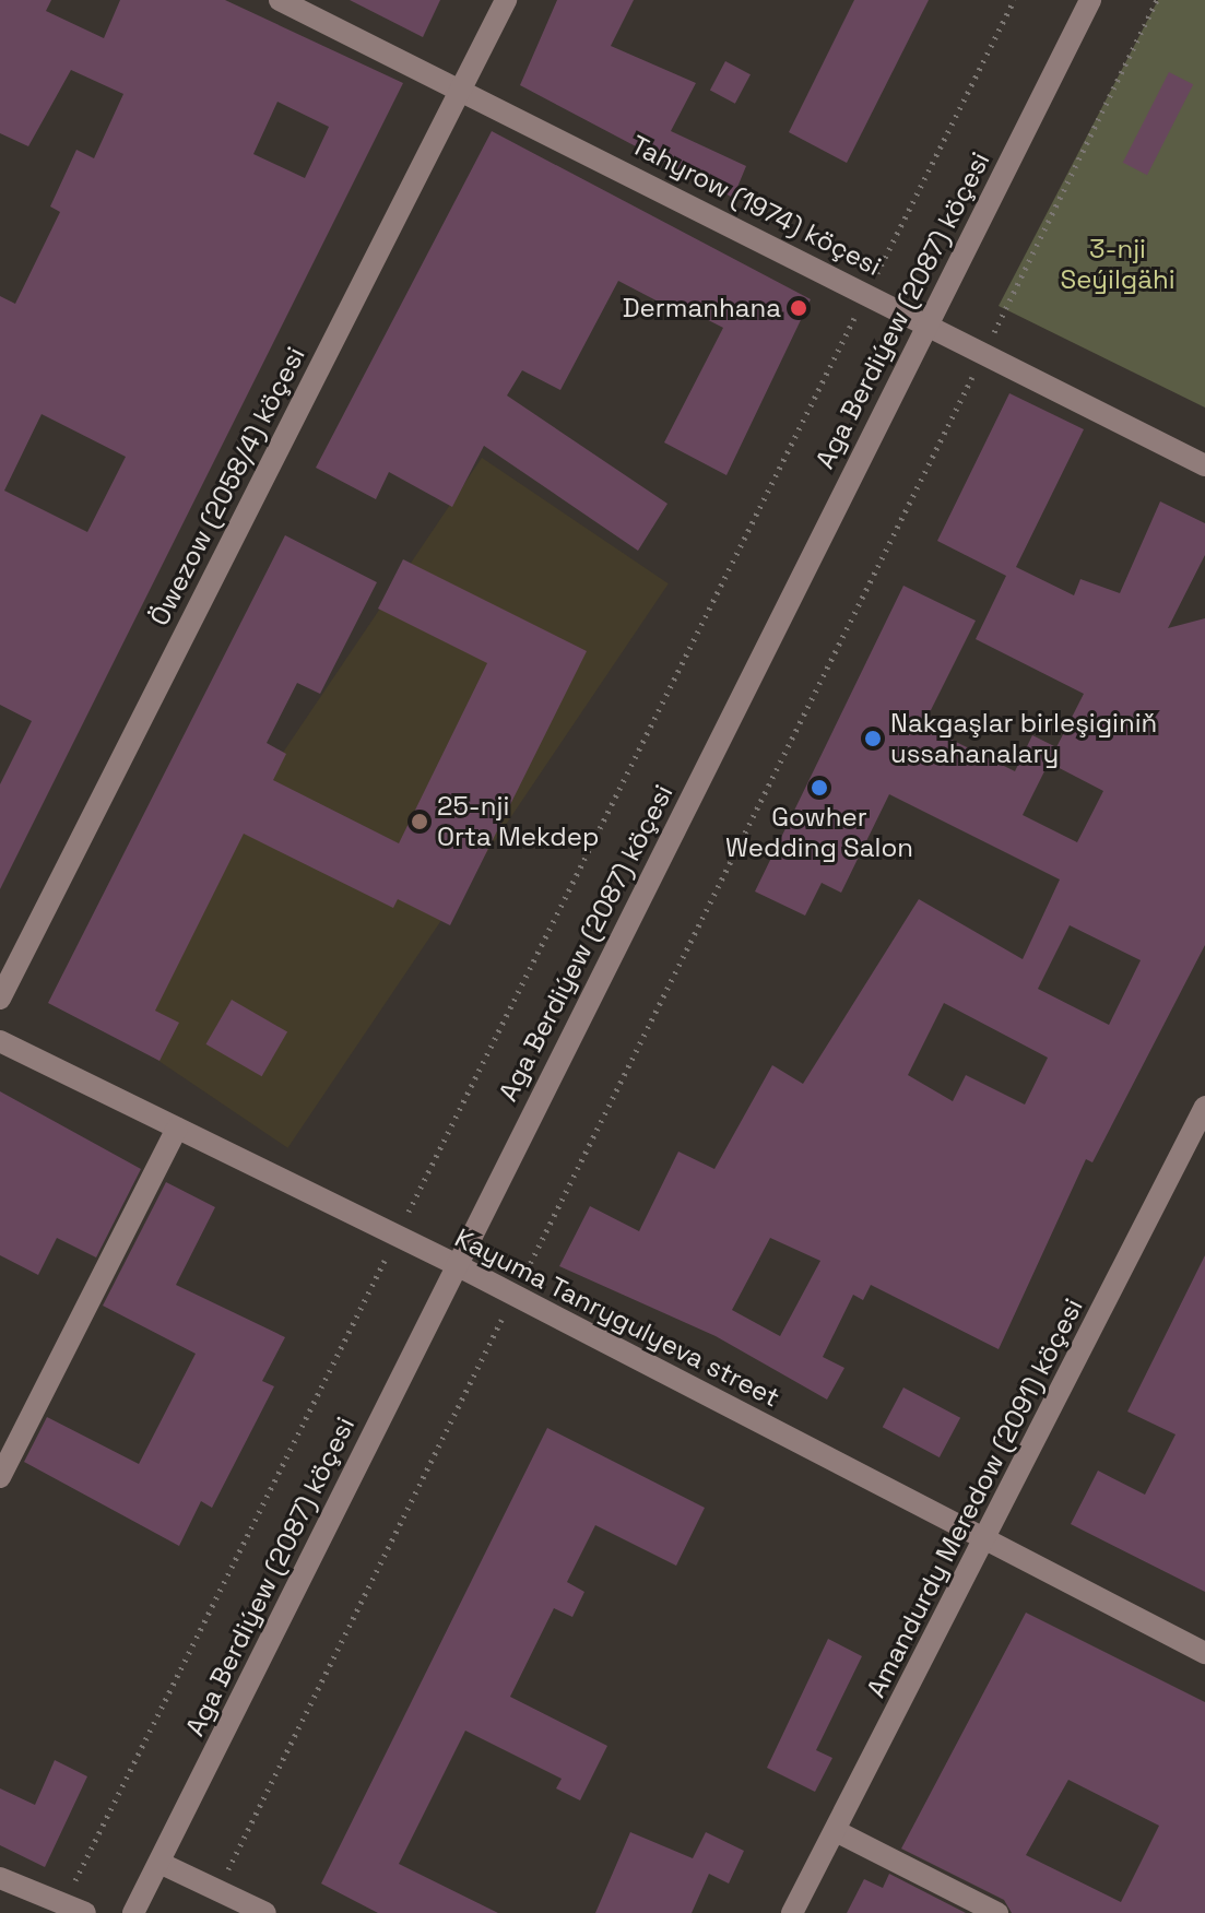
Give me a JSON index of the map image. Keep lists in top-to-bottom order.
{
  "streets": {
    "street": [
      "Tahyrow (1974) köçesi",
      "Aga Berdiýew (2087) köçesi",
      "Öwezow (2058/4) köçesi",
      "Kayuma Tanrygulyeva street",
      "Amandurdy Meredow (2091) köçesi"
    ]
  },
  "crossings": [
    ["Tahyrow (1974) köçesi", "Aga Berdiýew (2087) köçesi"],
    ["Tahyrow (1974) köçesi", "Öwezow (2058/4) köçesi"],
    ["Aga Berdiýew (2087) köçesi", "Kayuma Tanrygulyeva street"],
    ["Kayuma Tanrygulyeva street", "Amandurdy Meredow (2091) köçesi"]
  ],
  "parks": ["3-nji Seýilgähi"],
  "places": [
    "Dermanhana",
    "Nakgaşlar birleşiginiň ussahanalary",
    "Gowher Wedding Salon",
    "25-nji Orta Mekdep"
  ]
}
